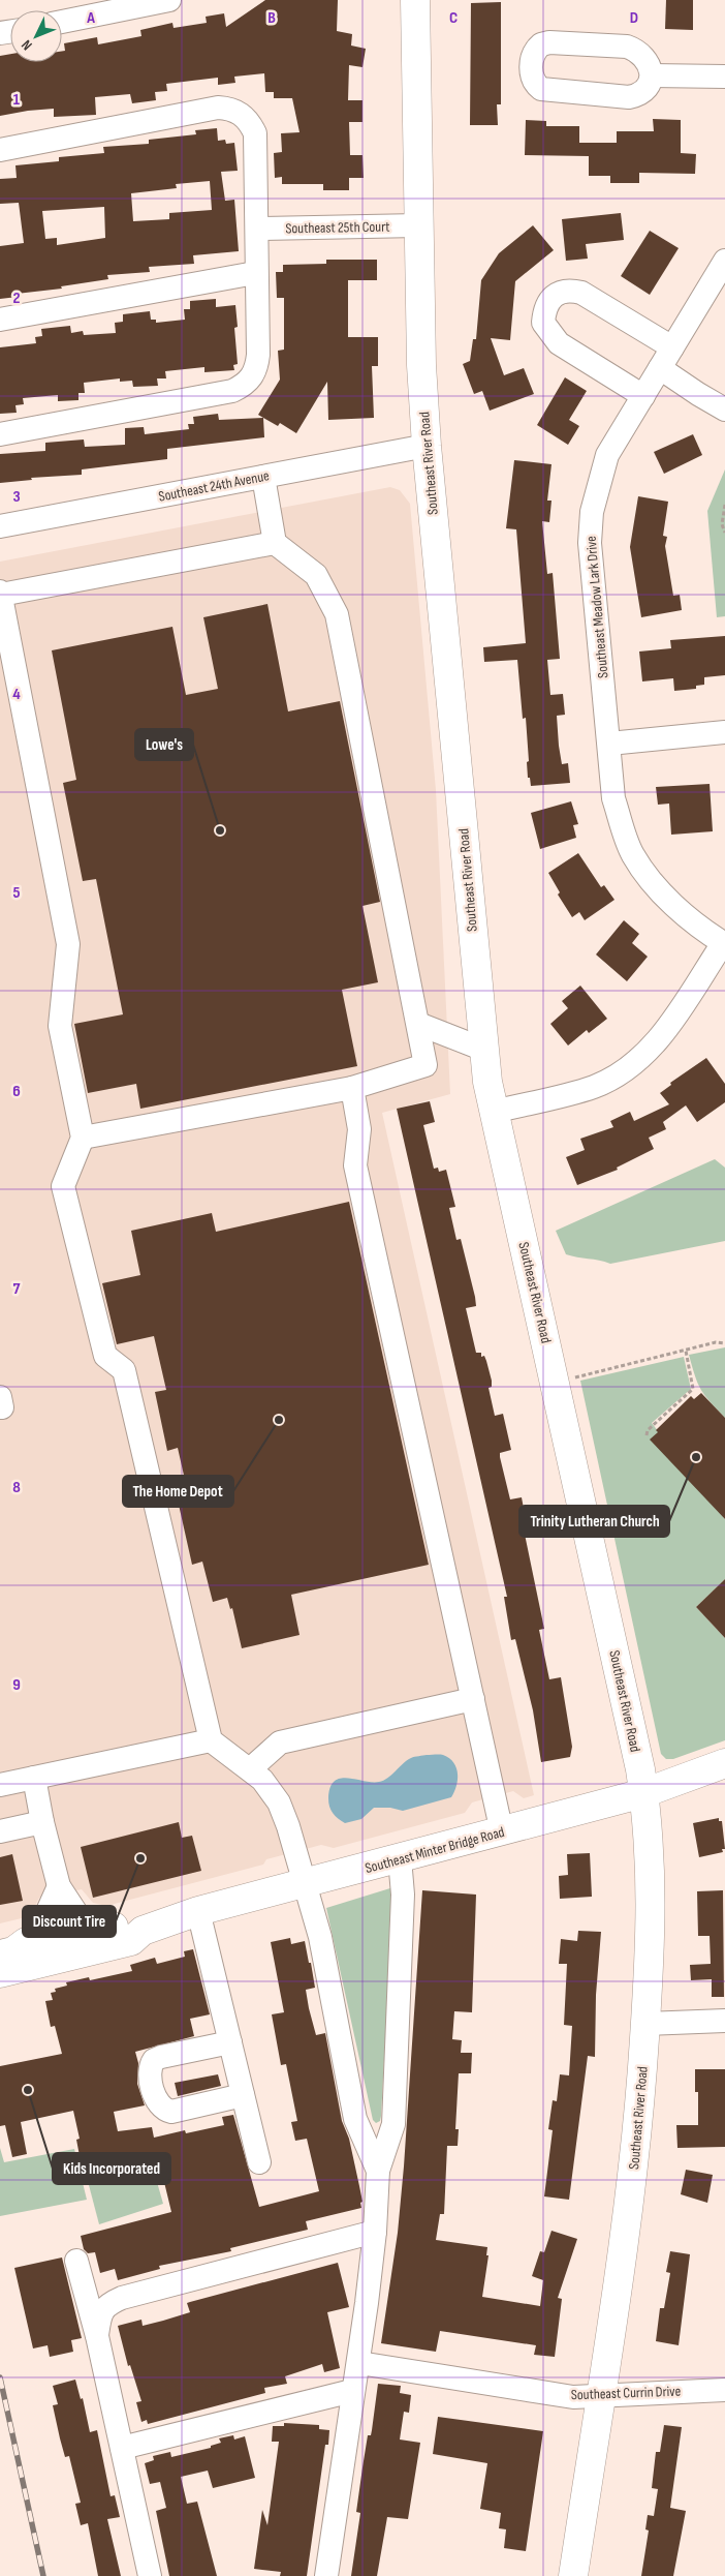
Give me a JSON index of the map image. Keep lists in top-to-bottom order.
{
  "streets": {
    "main road": ["Southeast River Road", "Southeast Minter Bridge Road"],
    "street": [
      "Southeast 25th Court",
      "Southeast 24th Avenue",
      "Southeast Meadow Lark Drive",
      "Southeast Currin Drive"
    ]
  },
  "crossings": [
    ["Southeast 25th Court", "Southeast River Road"],
    ["Southeast River Road", "Southeast 24th Avenue"],
    ["Southeast River Road", "Southeast Minter Bridge Road"],
    ["Southeast River Road", "Southeast Currin Drive"]
  ],
  "places": [
    "Lowe's",
    "The Home Depot",
    "Trinity Lutheran Church",
    "Discount Tire",
    "Kids Incorporated"
  ],
  "north": "bottom left",
  "grid": {
    "columns": [
      "A",
      "B",
      "C",
      "D"
    ],
    "rows": [
      "1",
      "2",
      "3",
      "4",
      "5",
      "6",
      "7",
      "8",
      "9"
    ]
  }
}
